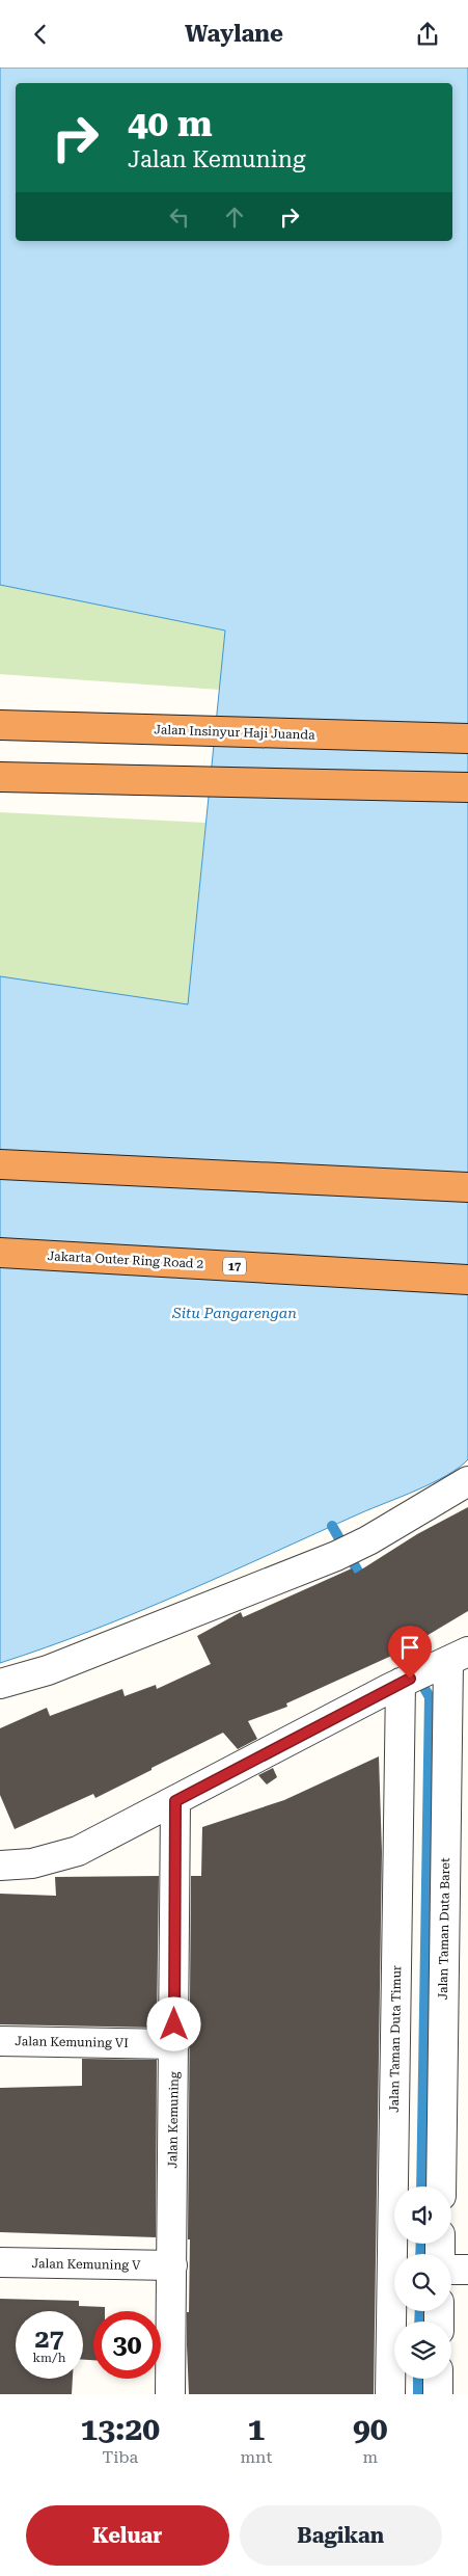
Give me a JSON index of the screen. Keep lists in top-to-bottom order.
{
  "streets": {
    "highway": ["Jalan Insinyur Haji Juanda", "Jakarta Outer Ring Road 2", "17"],
    "street": [
      "Jalan Taman Duta Baret",
      "Jalan Taman Duta Timur",
      "Jalan Kemuning VI",
      "Jalan Kemuning",
      "Jalan Kemuning V"
    ]
  },
  "crossings": [
    ["Jalan Taman Duta Baret", "Jalan Taman Duta Timur"],
    ["Jalan Kemuning VI", "Jalan Kemuning"],
    ["Jalan Kemuning", "Jalan Kemuning V"]
  ],
  "water": ["Situ Pangarengan"],
  "page": {
    "header": "Waylane",
    "turn": ["40 m", "Jalan Kemuning"],
    "speed": "27 km/h",
    "limit": "30",
    "eta": [
      "13:20",
      "Tiba",
      "1",
      "mnt",
      "90",
      "m"
    ],
    "buttons": ["Keluar", "Bagikan"]
  }
}
